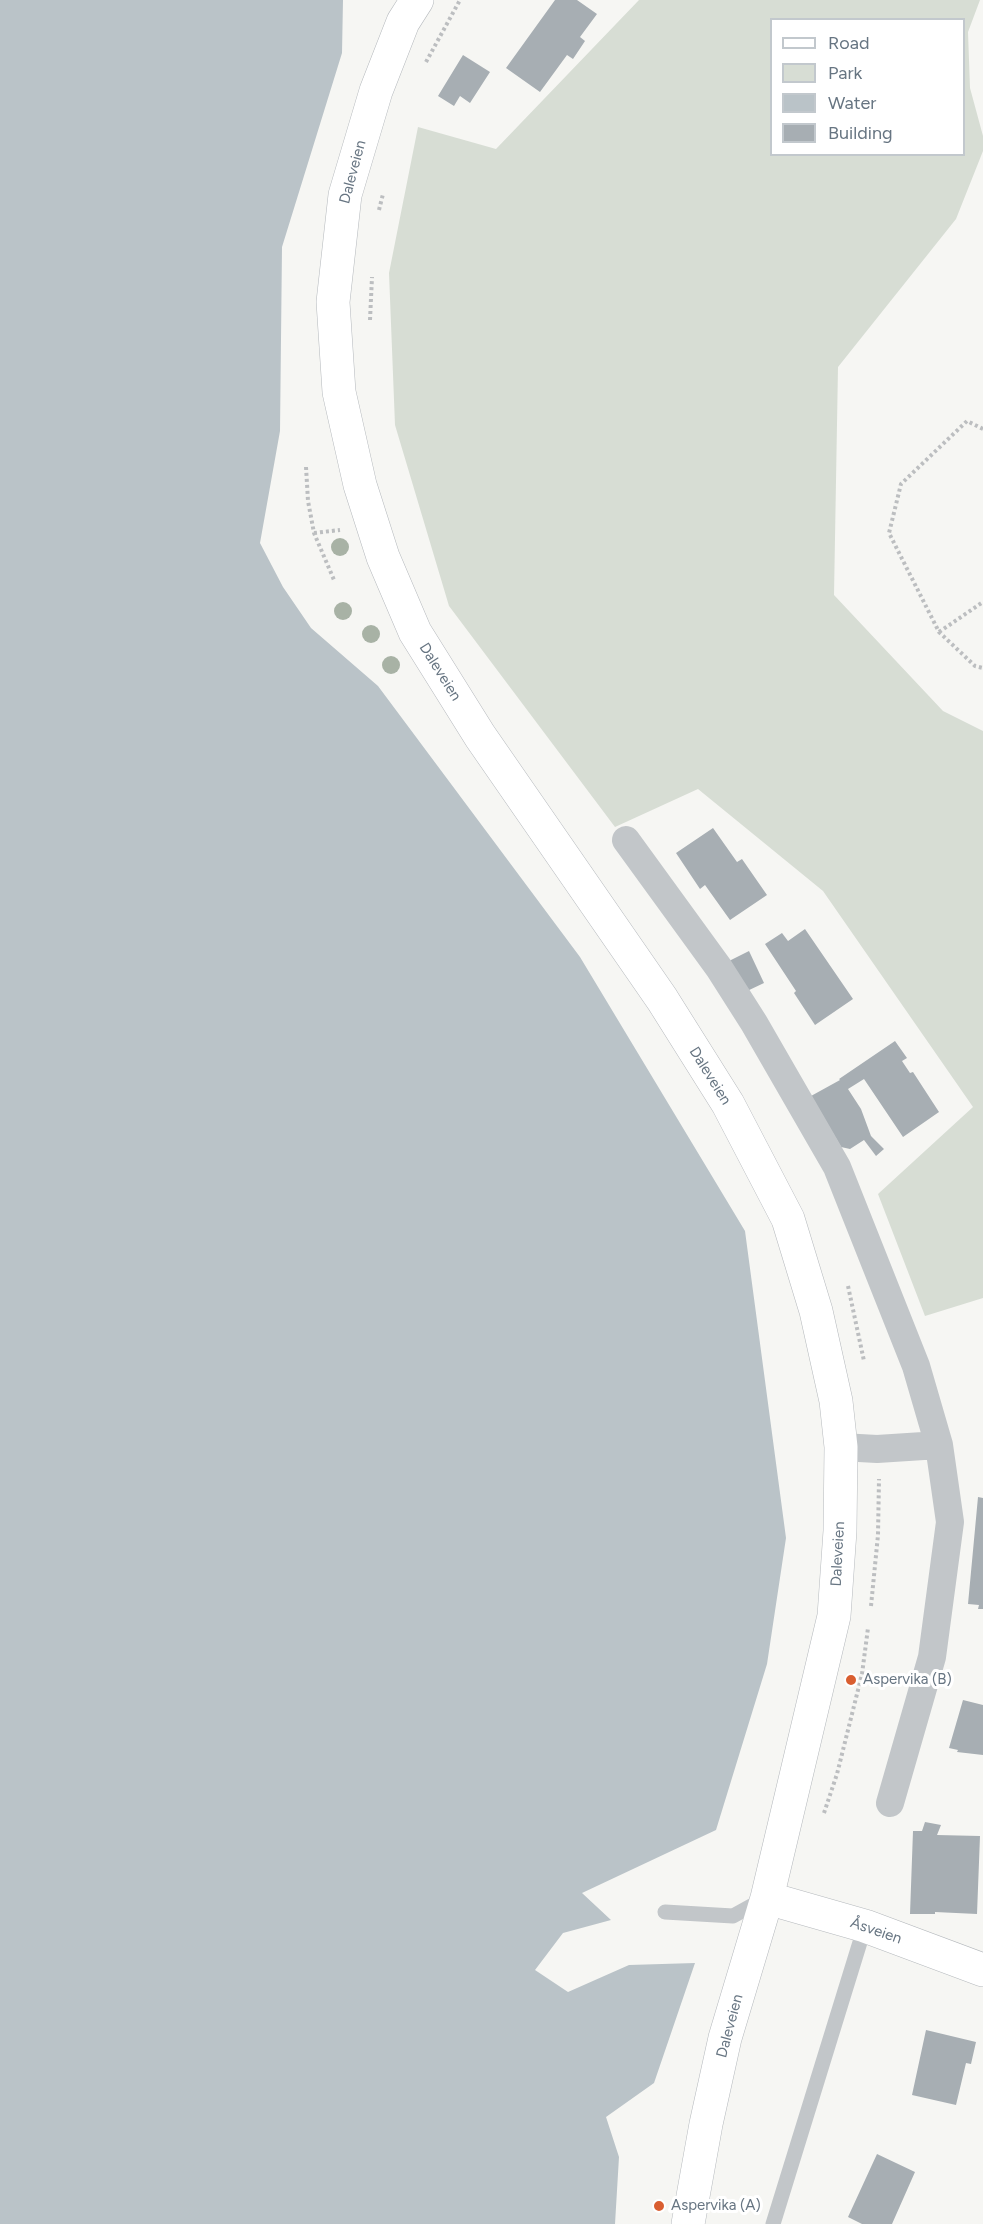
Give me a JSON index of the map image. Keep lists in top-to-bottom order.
{
  "streets": {
    "main road": ["Daleveien", "Åsveien"]
  },
  "crossings": [
    ["Daleveien", "Åsveien"]
  ],
  "places": ["Aspervika (B)", "Aspervika (A)"],
  "legend": [
    "Road",
    "Park",
    "Water",
    "Building"
  ]
}
